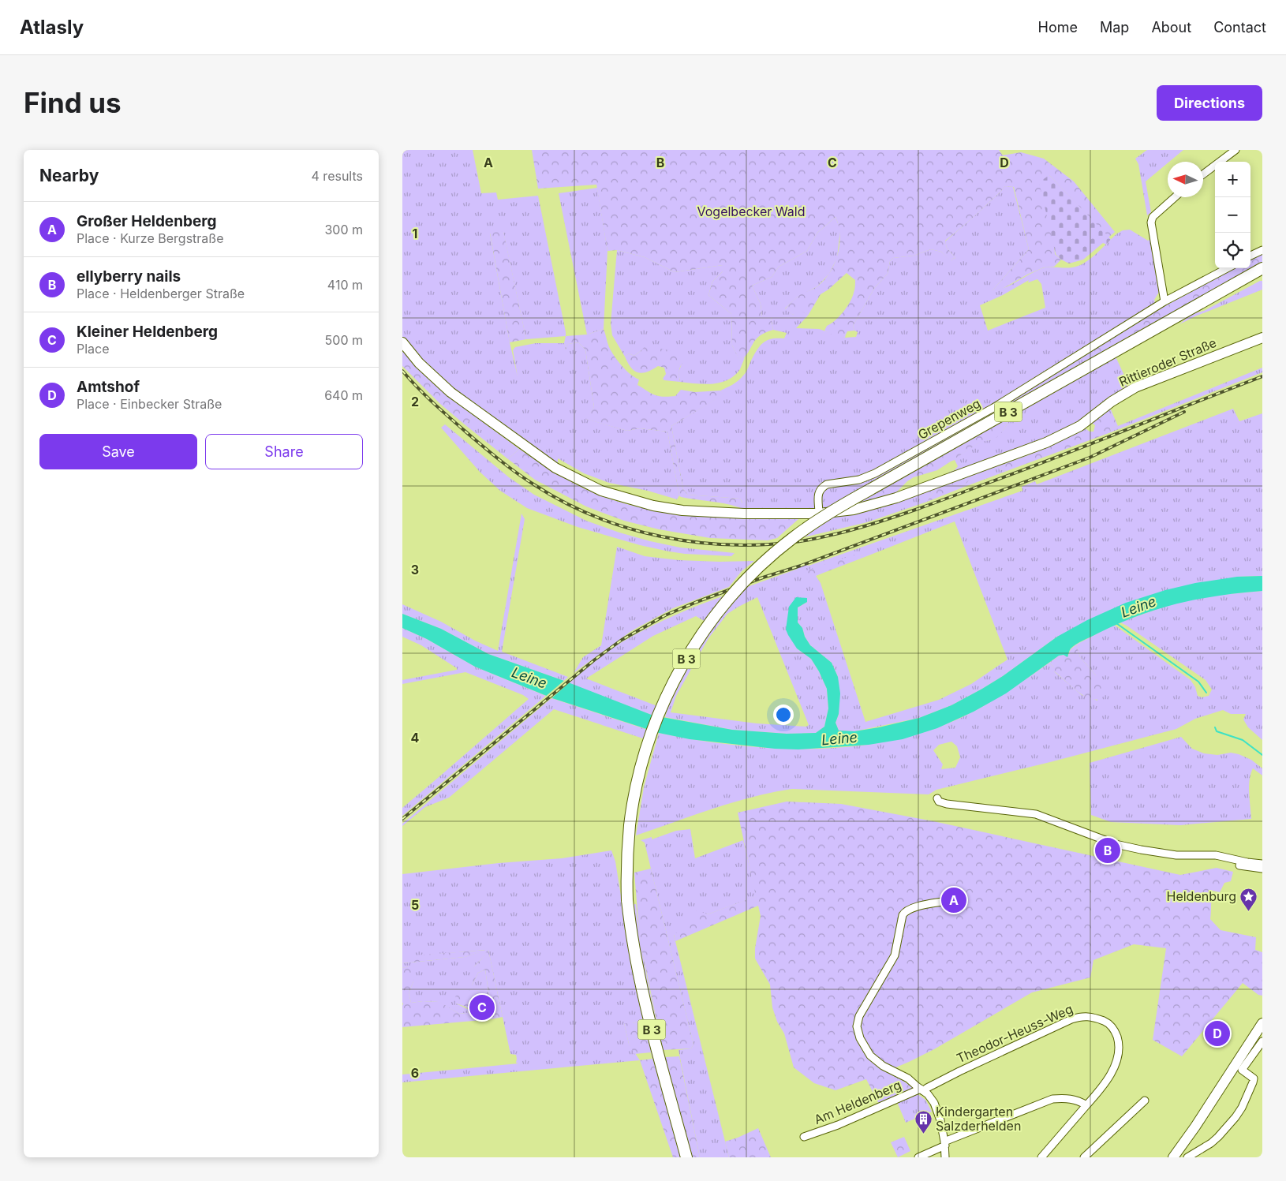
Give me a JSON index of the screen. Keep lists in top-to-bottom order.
{
  "streets": {
    "main road": ["B 3"],
    "street": [
      "Rittieroder Straße",
      "Grepenweg",
      "Theodor-Heuss-Weg",
      "Am Heldenberg"
    ]
  },
  "crossings": [
    ["Rittieroder Straße", "Grepenweg"],
    ["Theodor-Heuss-Weg", "Am Heldenberg"]
  ],
  "water": ["Leine"],
  "parks": ["Vogelbecker Wald"],
  "places": {
    "place": ["Heldenburg"],
    "building": ["Kindergarten Salzderhelden"]
  },
  "north": "left",
  "page": {
    "header": "Atlasly",
    "nav": [
      "Home",
      "Map",
      "About",
      "Contact"
    ],
    "buttons": [
      "Directions",
      ["Save", "Share"]
    ],
    "title": "Find us",
    "heading": ["Nearby", "4 results"],
    "map_buttons": ["+", "−"],
    "list": [
      {
        "mark": "A",
        "name": "Großer Heldenberg",
        "note": "Place · Kurze Bergstraße",
        "value": "300 m"
      },
      {
        "mark": "B",
        "name": "ellyberry nails",
        "note": "Place · Heldenberger Straße",
        "value": "410 m"
      },
      {
        "mark": "C",
        "name": "Kleiner Heldenberg",
        "note": "Place",
        "value": "500 m"
      },
      {
        "mark": "D",
        "name": "Amtshof",
        "note": "Place · Einbecker Straße",
        "value": "640 m"
      }
    ],
    "pins": [
      "B",
      "A",
      "C",
      "D"
    ]
  },
  "grid": {
    "columns": [
      "A",
      "B",
      "C",
      "D"
    ],
    "rows": [
      "1",
      "2",
      "3",
      "4",
      "5",
      "6"
    ]
  }
}
